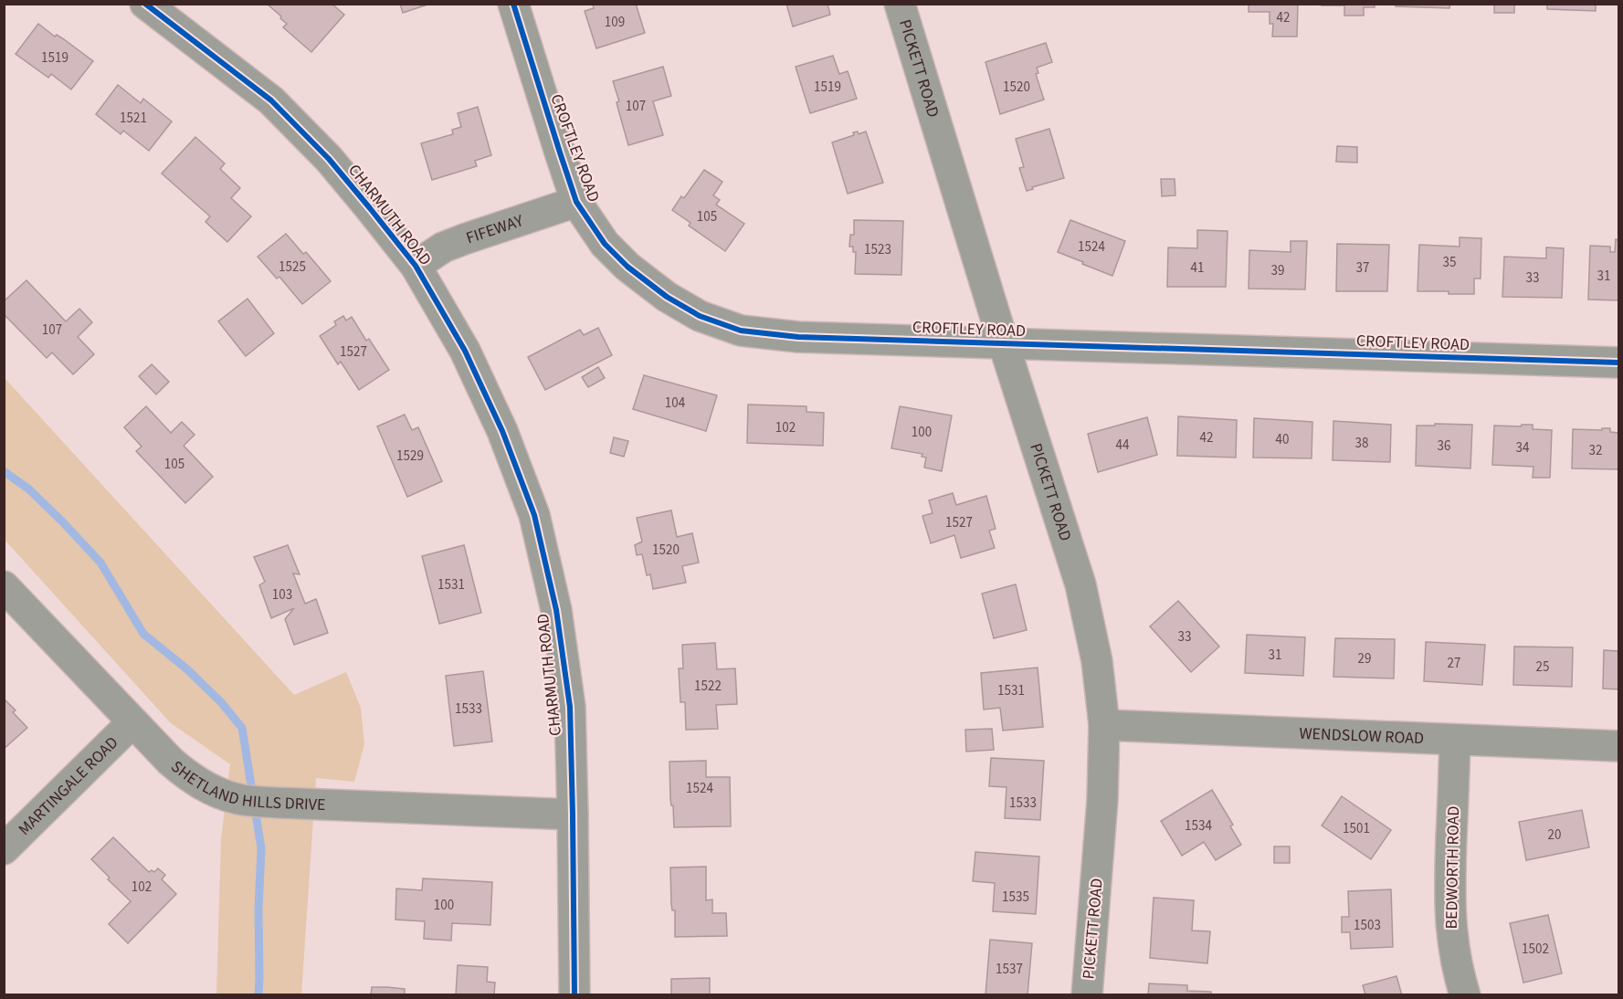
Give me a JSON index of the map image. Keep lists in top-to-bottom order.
{
  "streets": {
    "street": [
      "PICKETT ROAD",
      "CROFTLEY ROAD",
      "CHARMUTH ROAD",
      "FIFEWAY",
      "WENDSLOW ROAD",
      "SHETLAND HILLS DRIVE",
      "MARTINGALE ROAD",
      "BEDWORTH ROAD"
    ]
  },
  "crossings": [
    ["PICKETT ROAD", "CROFTLEY ROAD"],
    ["PICKETT ROAD", "WENDSLOW ROAD"],
    ["CROFTLEY ROAD", "FIFEWAY"],
    ["CHARMUTH ROAD", "FIFEWAY"],
    ["CHARMUTH ROAD", "SHETLAND HILLS DRIVE"],
    ["WENDSLOW ROAD", "BEDWORTH ROAD"],
    ["SHETLAND HILLS DRIVE", "MARTINGALE ROAD"]
  ],
  "house_numbers": [
    "42",
    "109",
    "1519",
    "1519",
    "1520",
    "107",
    "1521",
    "105",
    "1524",
    "1523",
    "35",
    "1525",
    "41",
    "37",
    "39",
    "31",
    "33",
    "107",
    "1527",
    "104",
    "102",
    "100",
    "42",
    "40",
    "38",
    "44",
    "36",
    "34",
    "32",
    "1529",
    "105",
    "1527",
    "1520",
    "1531",
    "103",
    "33",
    "31",
    "29",
    "27",
    "25",
    "1522",
    "1531",
    "1533",
    "1524",
    "1533",
    "1534",
    "1501",
    "20",
    "102",
    "1535",
    "100",
    "1503",
    "1502",
    "1537"
  ]
}
